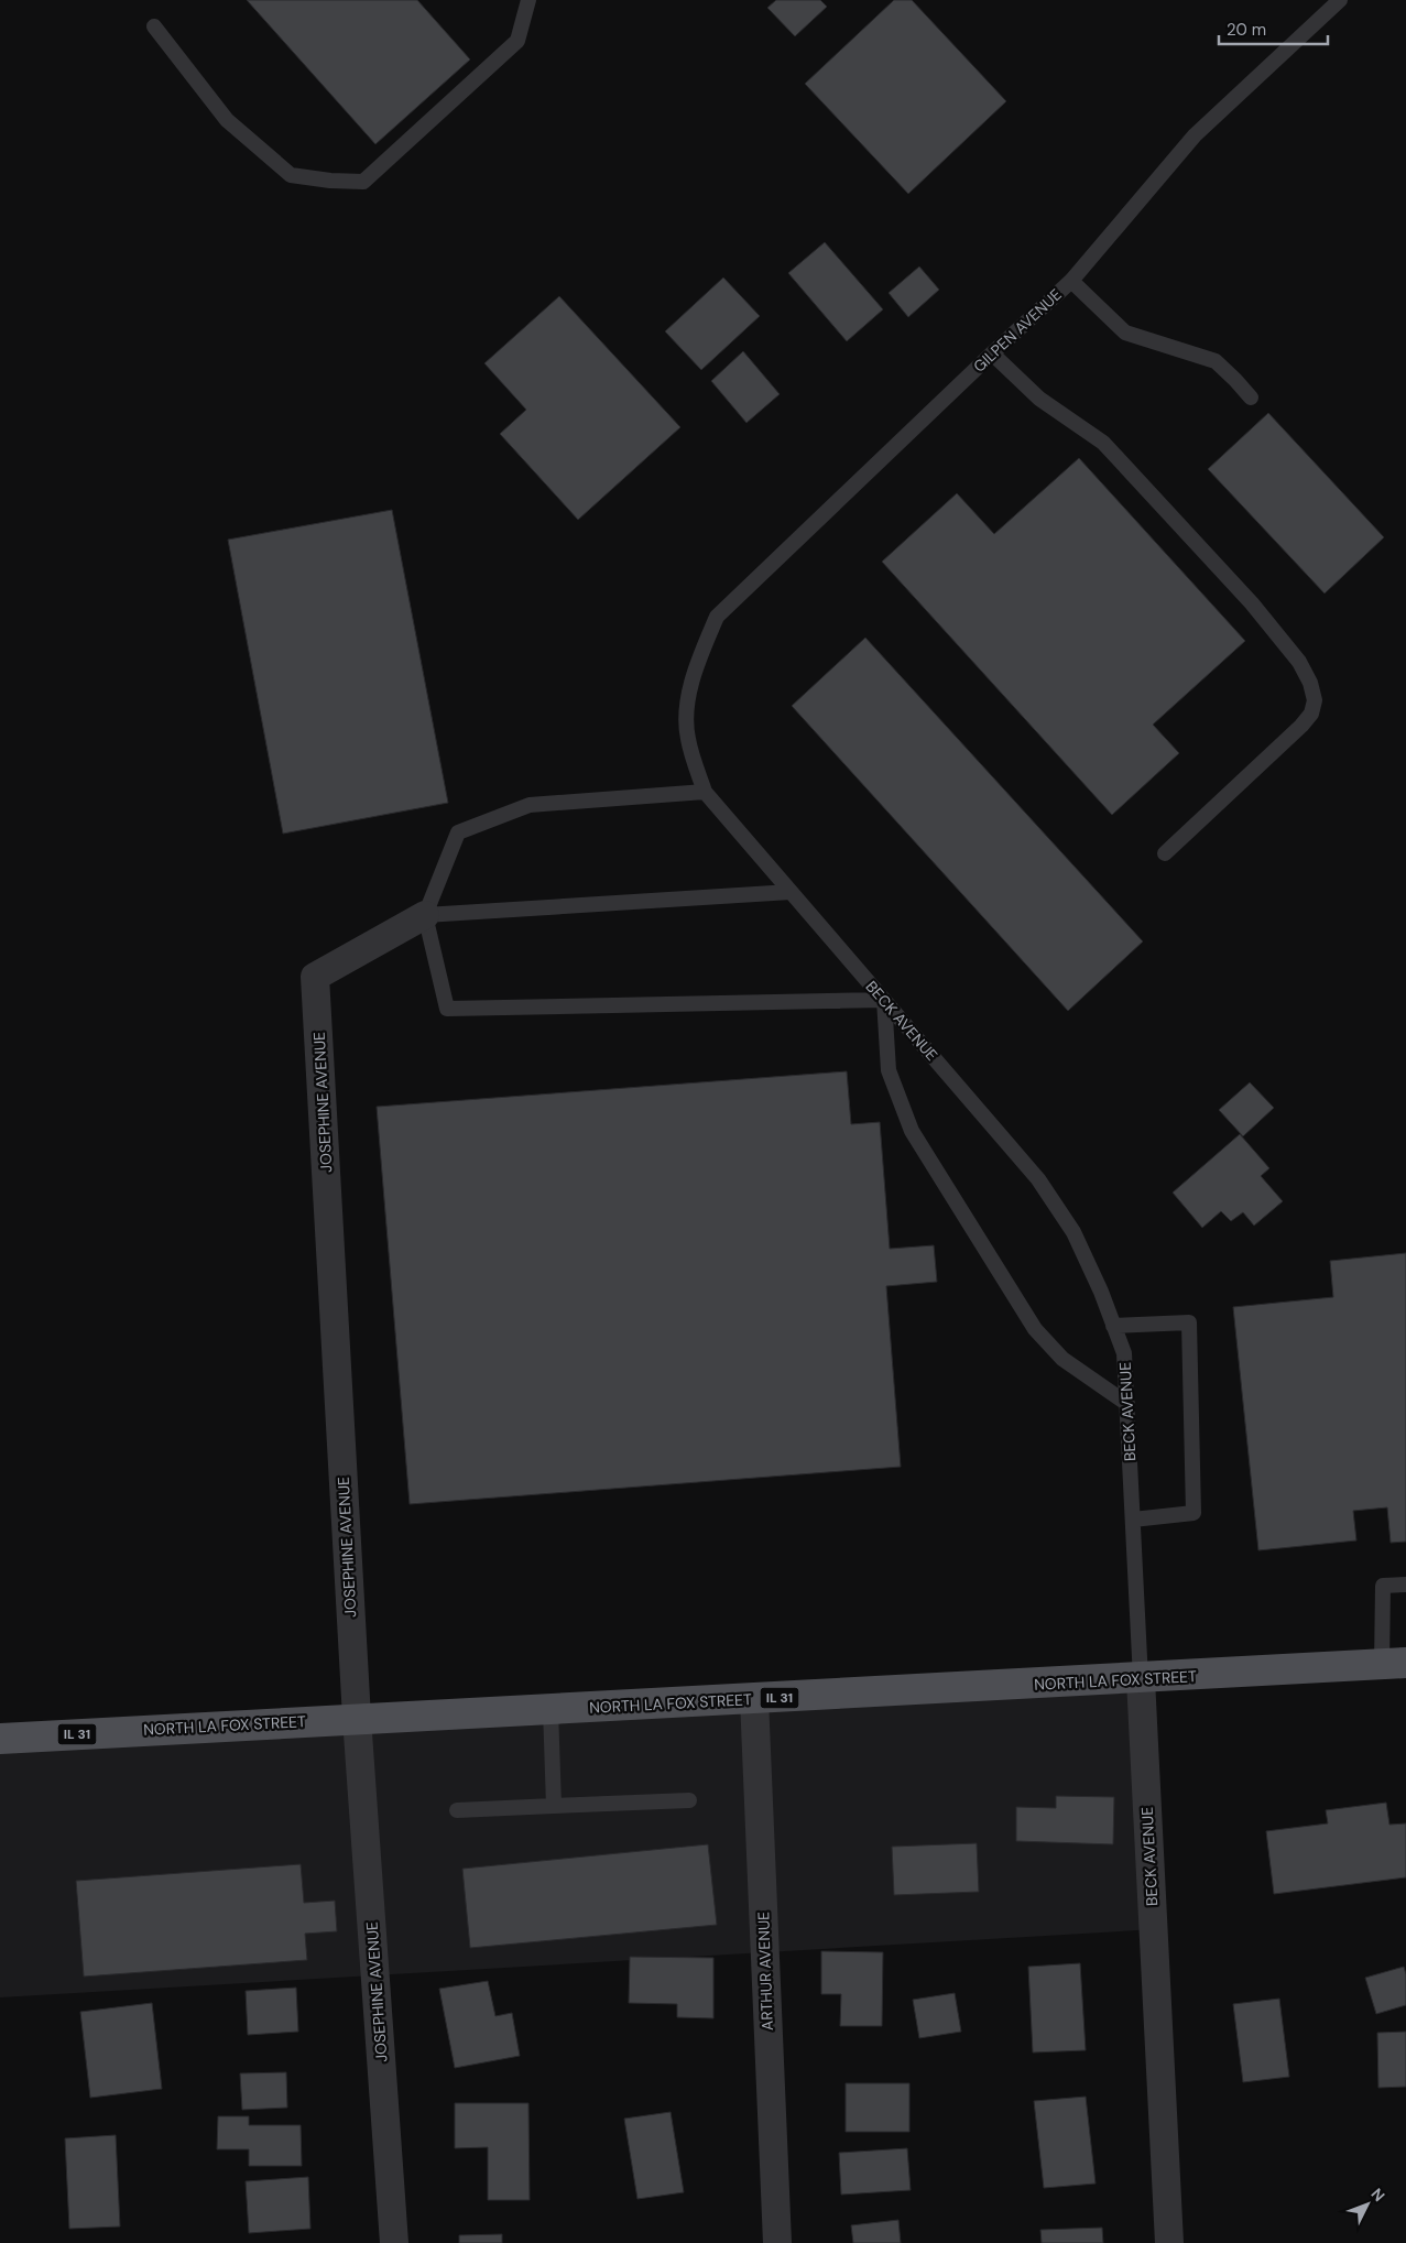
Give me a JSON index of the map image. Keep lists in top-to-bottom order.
{
  "streets": {
    "main road": ["NORTH LA FOX STREET", "IL 31"],
    "street": ["BECK AVENUE", "JOSEPHINE AVENUE", "ARTHUR AVENUE"],
    "lane": ["GILPEN AVENUE"]
  },
  "crossings": [
    ["GILPEN AVENUE", "BECK AVENUE"],
    ["BECK AVENUE", "NORTH LA FOX STREET"],
    ["JOSEPHINE AVENUE", "NORTH LA FOX STREET"],
    ["NORTH LA FOX STREET", "ARTHUR AVENUE"]
  ],
  "scale_bar": "20 m",
  "north": "top right"
}
